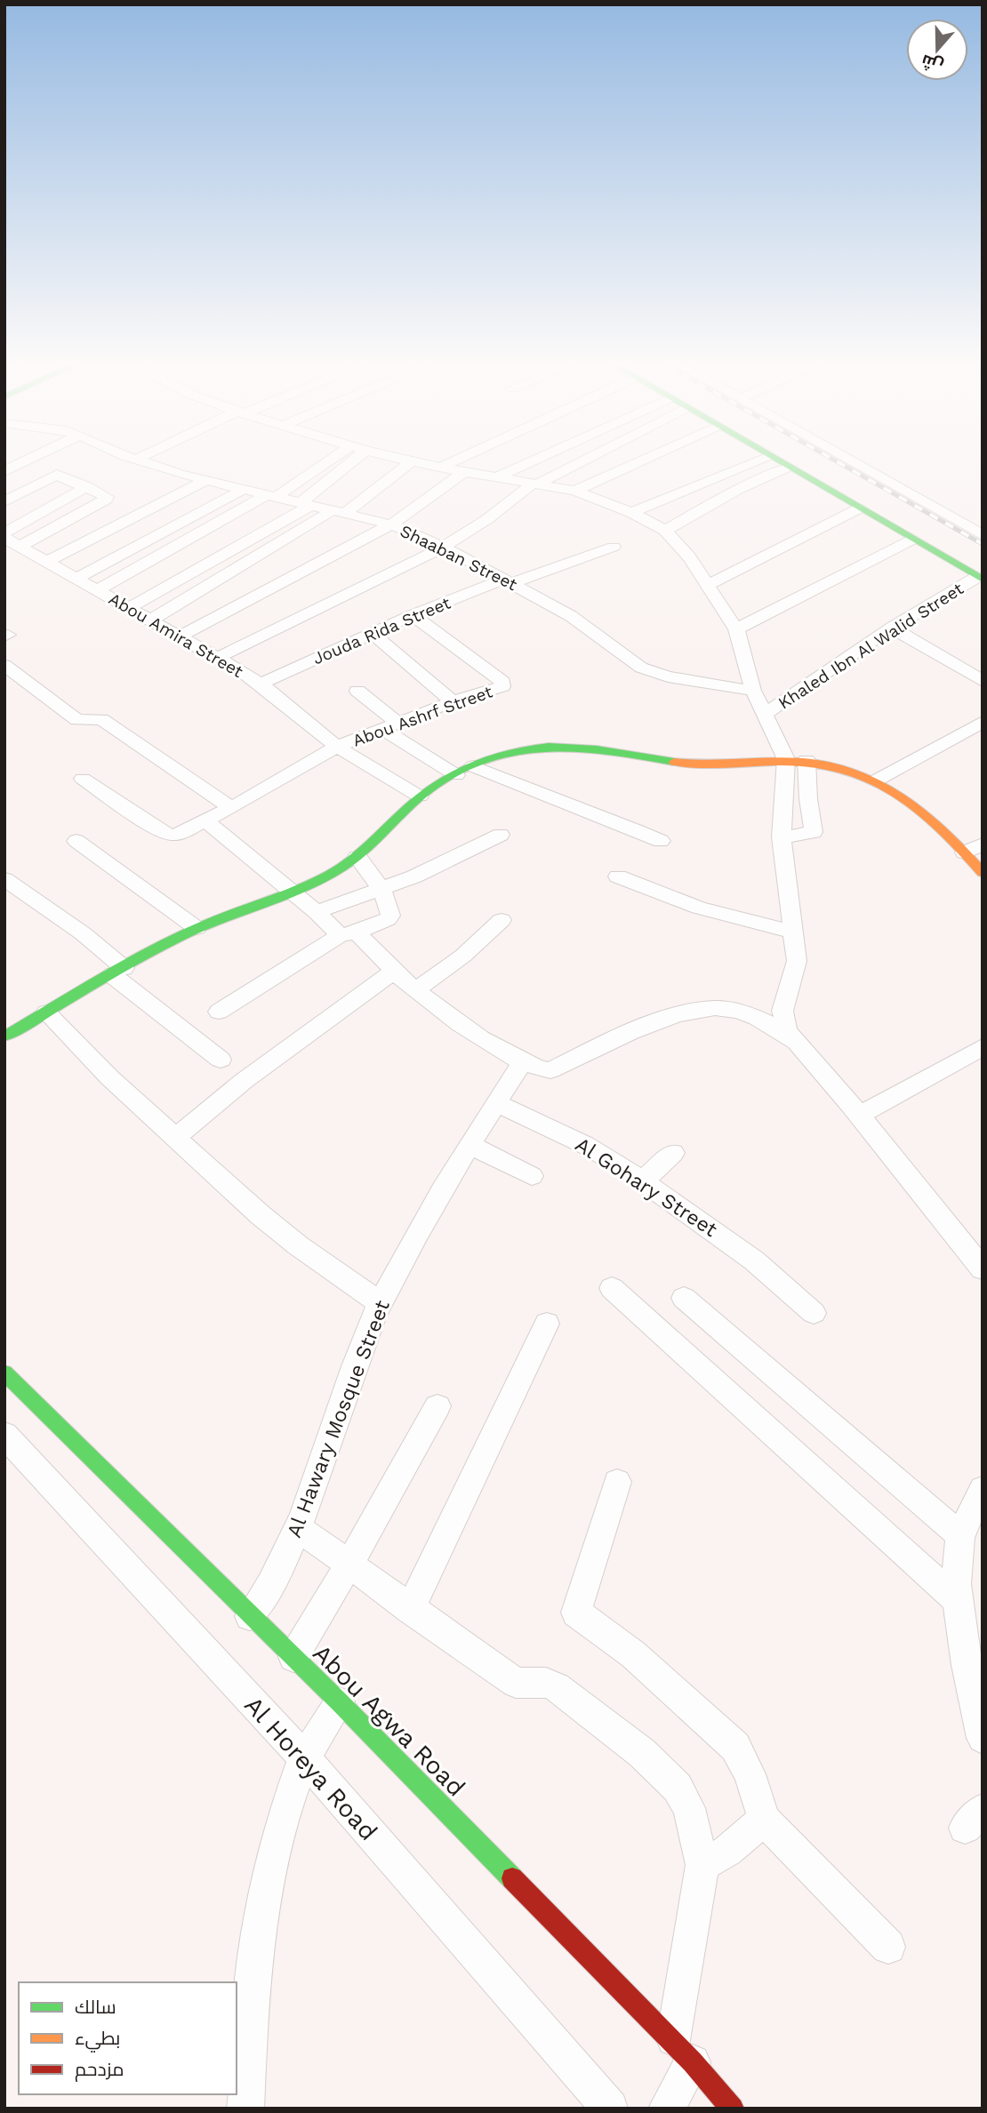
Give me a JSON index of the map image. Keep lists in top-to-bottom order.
{
  "streets": {
    "main road": ["Abou Agwa Road"],
    "street": [
      "Shaaban Street",
      "Jouda Rida Street",
      "Abou Amira Street",
      "Khaled Ibn Al Walid Street",
      "Abou Ashrf Street",
      "Al Gohary Street",
      "Al Hawary Mosque Street",
      "Al Horeya Road"
    ]
  },
  "crossings": [
    ["Shaaban Street", "Jouda Rida Street"],
    ["Jouda Rida Street", "Abou Amira Street"],
    ["Jouda Rida Street", "Abou Ashrf Street"],
    ["Abou Amira Street", "Abou Ashrf Street"],
    ["Al Gohary Street", "Al Hawary Mosque Street"],
    ["Al Hawary Mosque Street", "Abou Agwa Road"]
  ],
  "legend": ["سالك", "بطيء", "مزدحم"],
  "north": "bottom"
}
